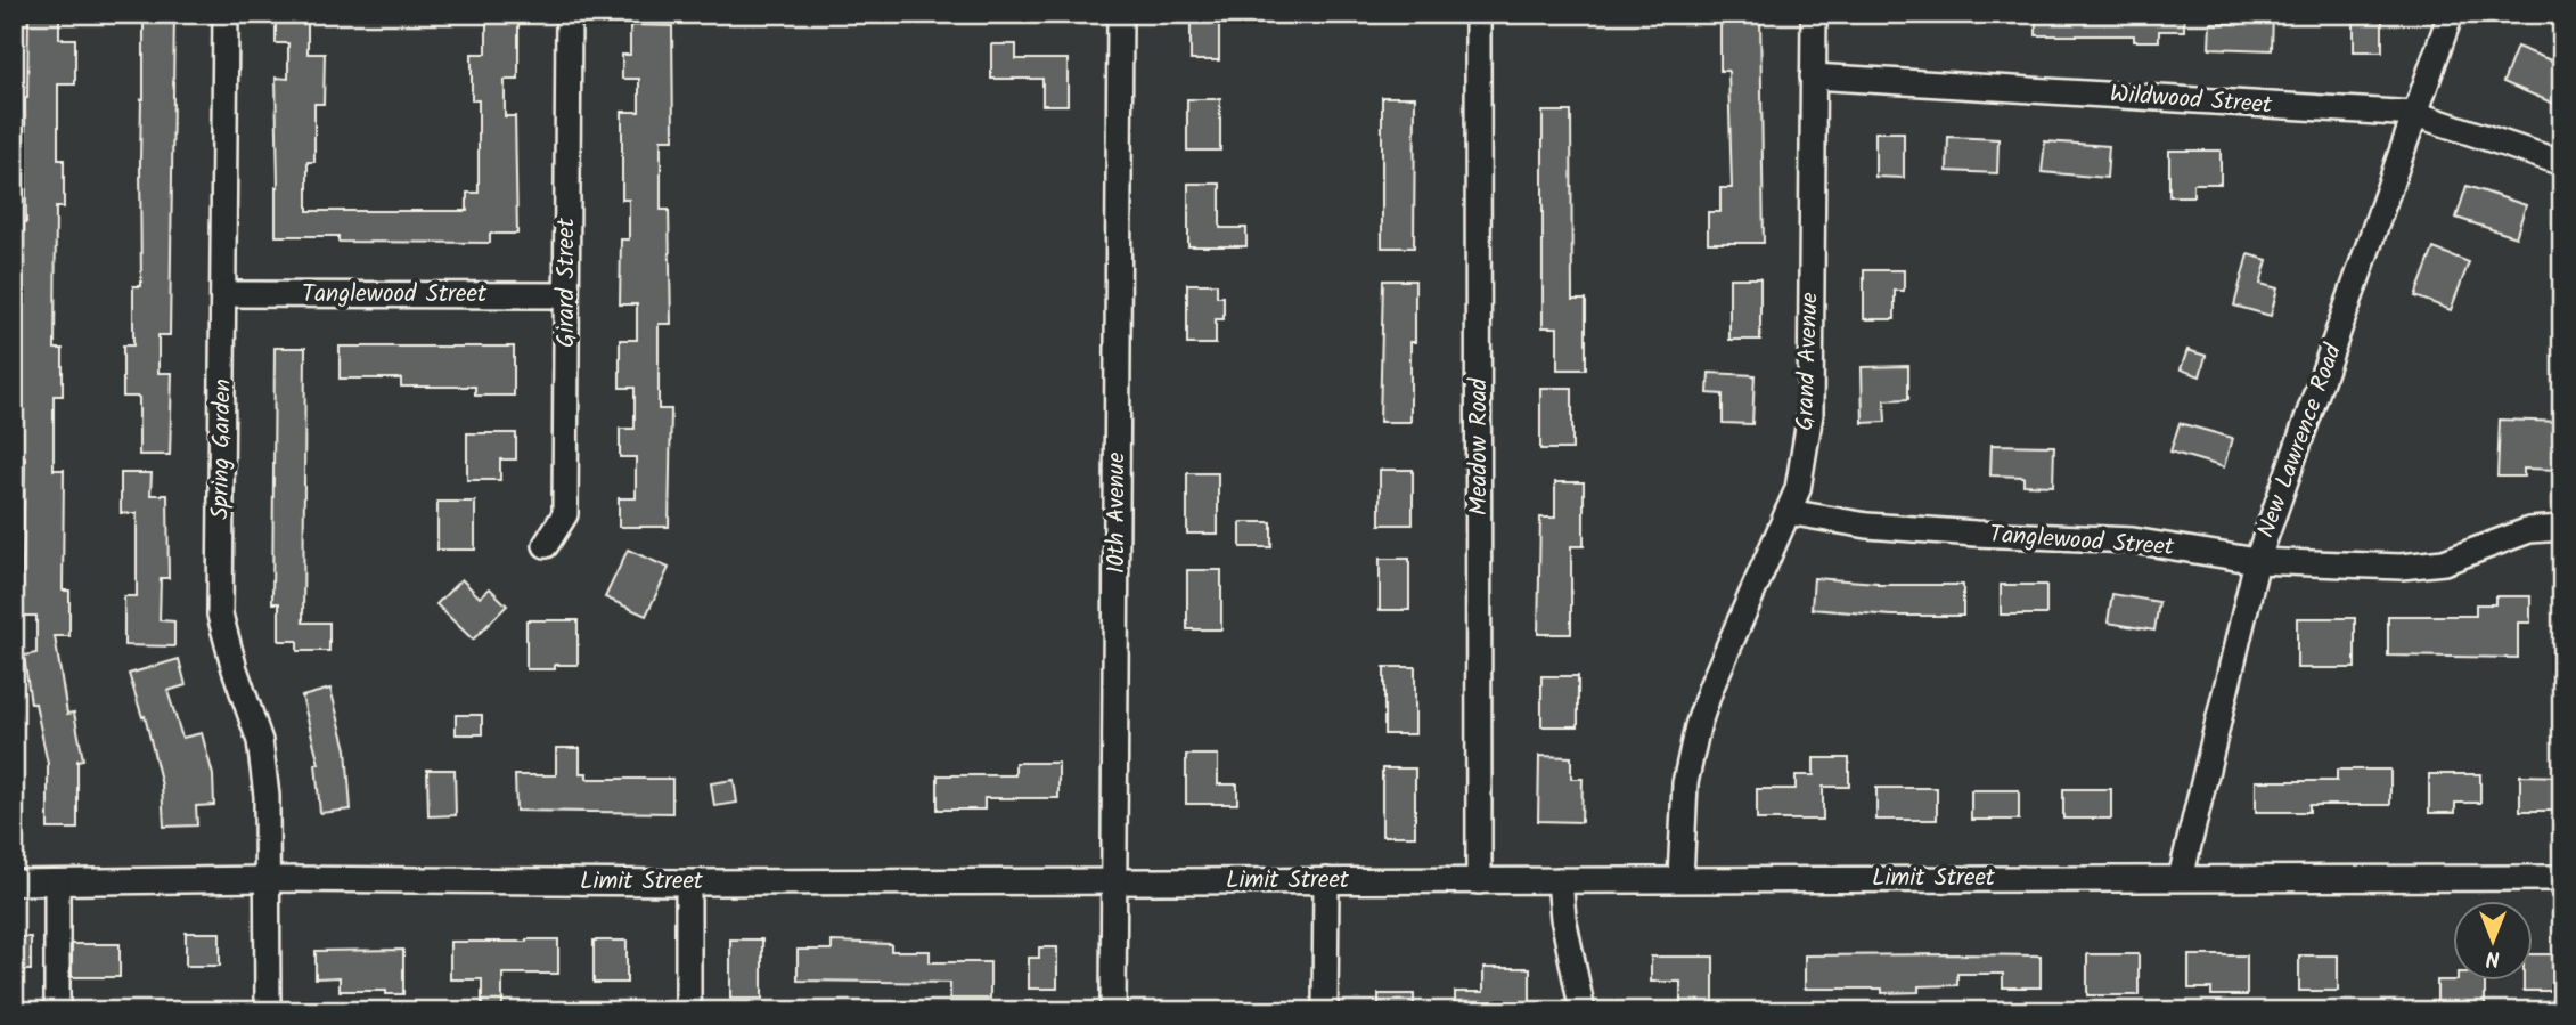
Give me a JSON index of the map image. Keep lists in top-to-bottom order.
{
  "streets": {
    "street": [
      "Wildwood Street",
      "Girard Street",
      "Tanglewood Street",
      "Grand Avenue",
      "New Lawrence Road",
      "Meadow Road",
      "Spring Garden",
      "10th Avenue",
      "Limit Street"
    ]
  },
  "crossings": [
    ["Wildwood Street", "Grand Avenue"],
    ["Wildwood Street", "New Lawrence Road"],
    ["Girard Street", "Tanglewood Street"],
    ["Tanglewood Street", "Grand Avenue"],
    ["Tanglewood Street", "New Lawrence Road"],
    ["Tanglewood Street", "Spring Garden"],
    ["Grand Avenue", "Limit Street"],
    ["New Lawrence Road", "Limit Street"],
    ["Meadow Road", "Limit Street"],
    ["Spring Garden", "Limit Street"],
    ["10th Avenue", "Limit Street"]
  ],
  "north": "bottom"
}
